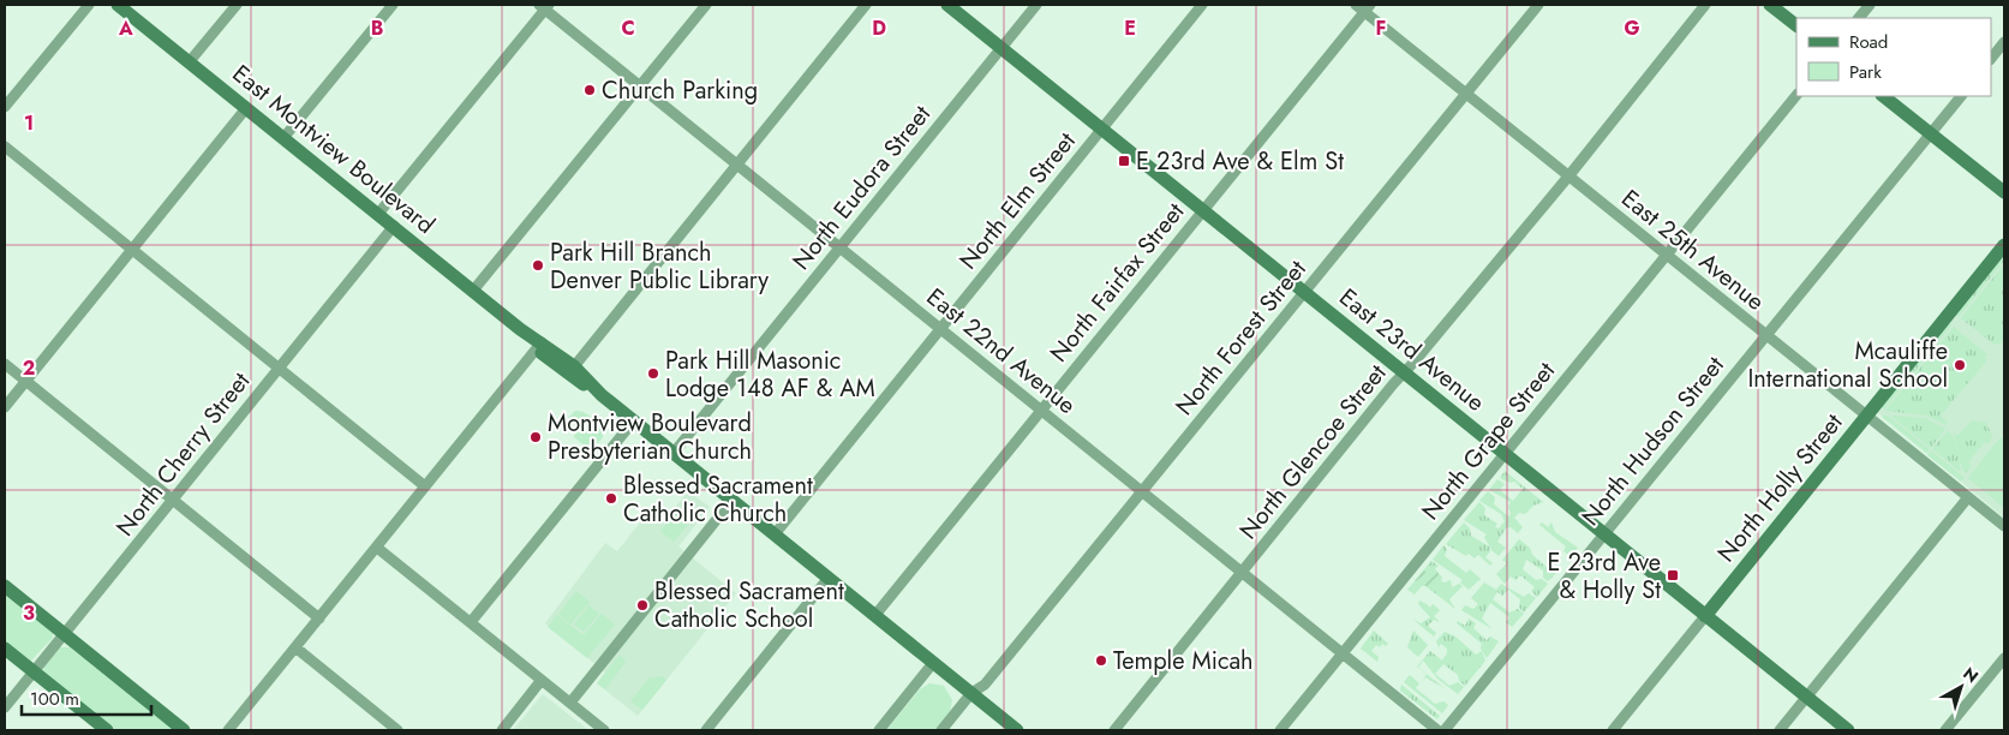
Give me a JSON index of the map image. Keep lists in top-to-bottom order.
{
  "streets": {
    "street": [
      "East Montview Boulevard",
      "North Eudora Street",
      "North Elm Street",
      "East 25th Avenue",
      "North Fairfax Street",
      "North Forest Street",
      "East 23rd Avenue",
      "East 22nd Avenue",
      "North Grape Street",
      "North Hudson Street",
      "North Glencoe Street",
      "North Cherry Street",
      "North Holly Street"
    ]
  },
  "crossings": [
    ["East Montview Boulevard", "North Eudora Street"],
    ["East Montview Boulevard", "North Elm Street"],
    ["East Montview Boulevard", "North Fairfax Street"],
    ["East Montview Boulevard", "North Forest Street"],
    ["East Montview Boulevard", "North Cherry Street"],
    ["North Eudora Street", "East 23rd Avenue"],
    ["North Eudora Street", "East 22nd Avenue"],
    ["North Elm Street", "East 23rd Avenue"],
    ["North Elm Street", "East 22nd Avenue"],
    ["East 25th Avenue", "North Fairfax Street"],
    ["East 25th Avenue", "North Forest Street"],
    ["East 25th Avenue", "North Grape Street"],
    ["East 25th Avenue", "North Hudson Street"],
    ["East 25th Avenue", "North Glencoe Street"],
    ["East 25th Avenue", "North Holly Street"],
    ["North Fairfax Street", "East 23rd Avenue"],
    ["North Fairfax Street", "East 22nd Avenue"],
    ["North Forest Street", "East 23rd Avenue"],
    ["North Forest Street", "East 22nd Avenue"],
    ["East 23rd Avenue", "North Grape Street"],
    ["East 23rd Avenue", "North Hudson Street"],
    ["East 23rd Avenue", "North Glencoe Street"],
    ["East 23rd Avenue", "North Holly Street"],
    ["East 22nd Avenue", "North Grape Street"],
    ["East 22nd Avenue", "North Glencoe Street"]
  ],
  "places": {
    "other": [
      "Church Parking",
      "Park Hill Branch Denver Public Library",
      "Mcauliffe International School",
      "Park Hill Masonic Lodge 148 AF & AM",
      "Montview Boulevard Presbyterian Church",
      "Blessed Sacrament Catholic Church",
      "Blessed Sacrament Catholic School",
      "Temple Micah"
    ],
    "transit": ["E 23rd Ave & Elm St", "E 23rd Ave & Holly St"]
  },
  "legend": ["Road", "Park"],
  "scale_bar": "100 m",
  "north": "top right",
  "grid": {
    "columns": [
      "A",
      "B",
      "C",
      "D",
      "E",
      "F",
      "G"
    ],
    "rows": ["1", "2", "3"]
  }
}
